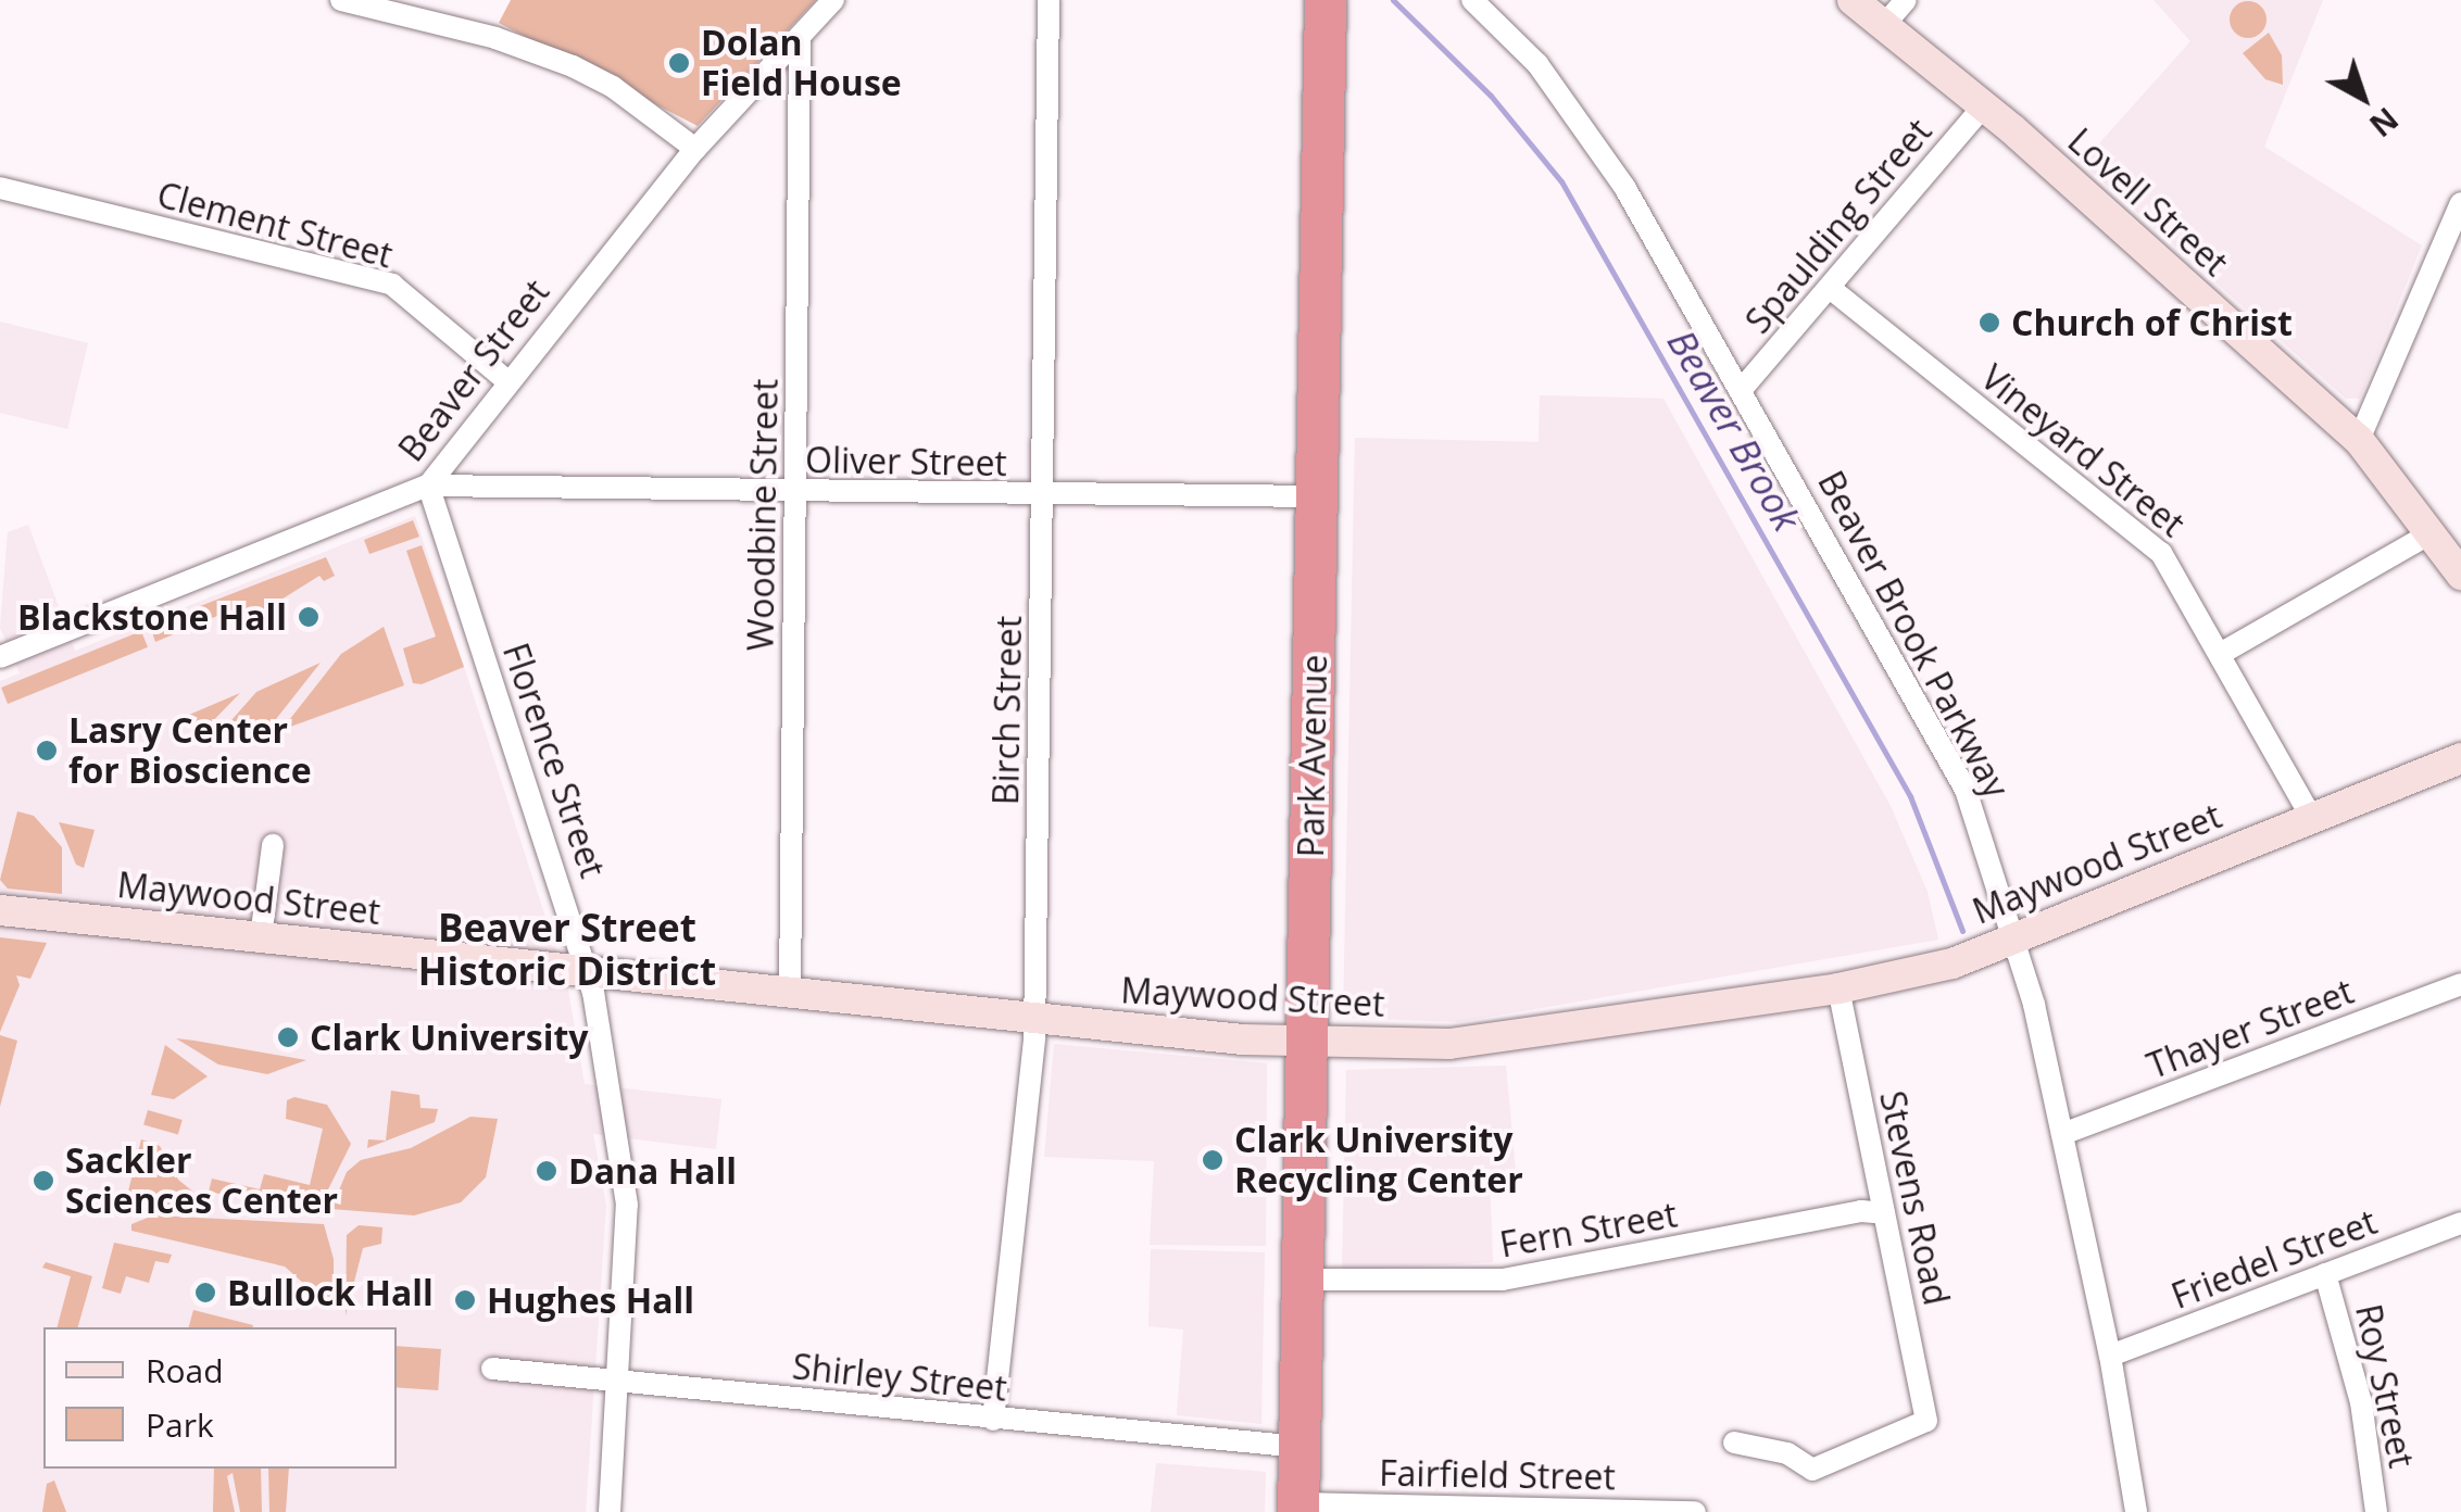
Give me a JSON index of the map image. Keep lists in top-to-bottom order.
{
  "streets": {
    "highway": ["Park Avenue"],
    "street": [
      "Lovell Street",
      "Clement Street",
      "Spaulding Street",
      "Beaver Street",
      "Vineyard Street",
      "Oliver Street",
      "Woodbine Street",
      "Beaver Brook Parkway",
      "Birch Street",
      "Florence Street",
      "Maywood Street",
      "Thayer Street",
      "Stevens Road",
      "Fern Street",
      "Friedel Street",
      "Shirley Street",
      "Roy Street",
      "Fairfield Street"
    ]
  },
  "crossings": [
    ["Lovell Street", "Spaulding Street"],
    ["Clement Street", "Beaver Street"],
    ["Spaulding Street", "Vineyard Street"],
    ["Spaulding Street", "Beaver Brook Parkway"],
    ["Beaver Street", "Oliver Street"],
    ["Beaver Street", "Woodbine Street"],
    ["Beaver Street", "Florence Street"],
    ["Vineyard Street", "Maywood Street"],
    ["Oliver Street", "Woodbine Street"],
    ["Oliver Street", "Birch Street"],
    ["Oliver Street", "Park Avenue"],
    ["Oliver Street", "Florence Street"],
    ["Woodbine Street", "Maywood Street"],
    ["Beaver Brook Parkway", "Maywood Street"],
    ["Beaver Brook Parkway", "Thayer Street"],
    ["Beaver Brook Parkway", "Friedel Street"],
    ["Birch Street", "Maywood Street"],
    ["Birch Street", "Shirley Street"],
    ["Park Avenue", "Maywood Street"],
    ["Park Avenue", "Fern Street"],
    ["Park Avenue", "Shirley Street"],
    ["Park Avenue", "Fairfield Street"],
    ["Florence Street", "Maywood Street"],
    ["Florence Street", "Shirley Street"],
    ["Maywood Street", "Stevens Road"],
    ["Stevens Road", "Fern Street"],
    ["Friedel Street", "Roy Street"]
  ],
  "districts": ["Beaver Street Historic District"],
  "water": ["Beaver Brook"],
  "places": [
    "Dolan Field House",
    "Church of Christ",
    "Blackstone Hall",
    "Lasry Center for Bioscience",
    "Clark University",
    "Clark University Recycling Center",
    "Dana Hall",
    "Sackler Sciences Center",
    "Bullock Hall",
    "Hughes Hall"
  ],
  "legend": ["Road", "Park"],
  "north": "bottom right"
}
